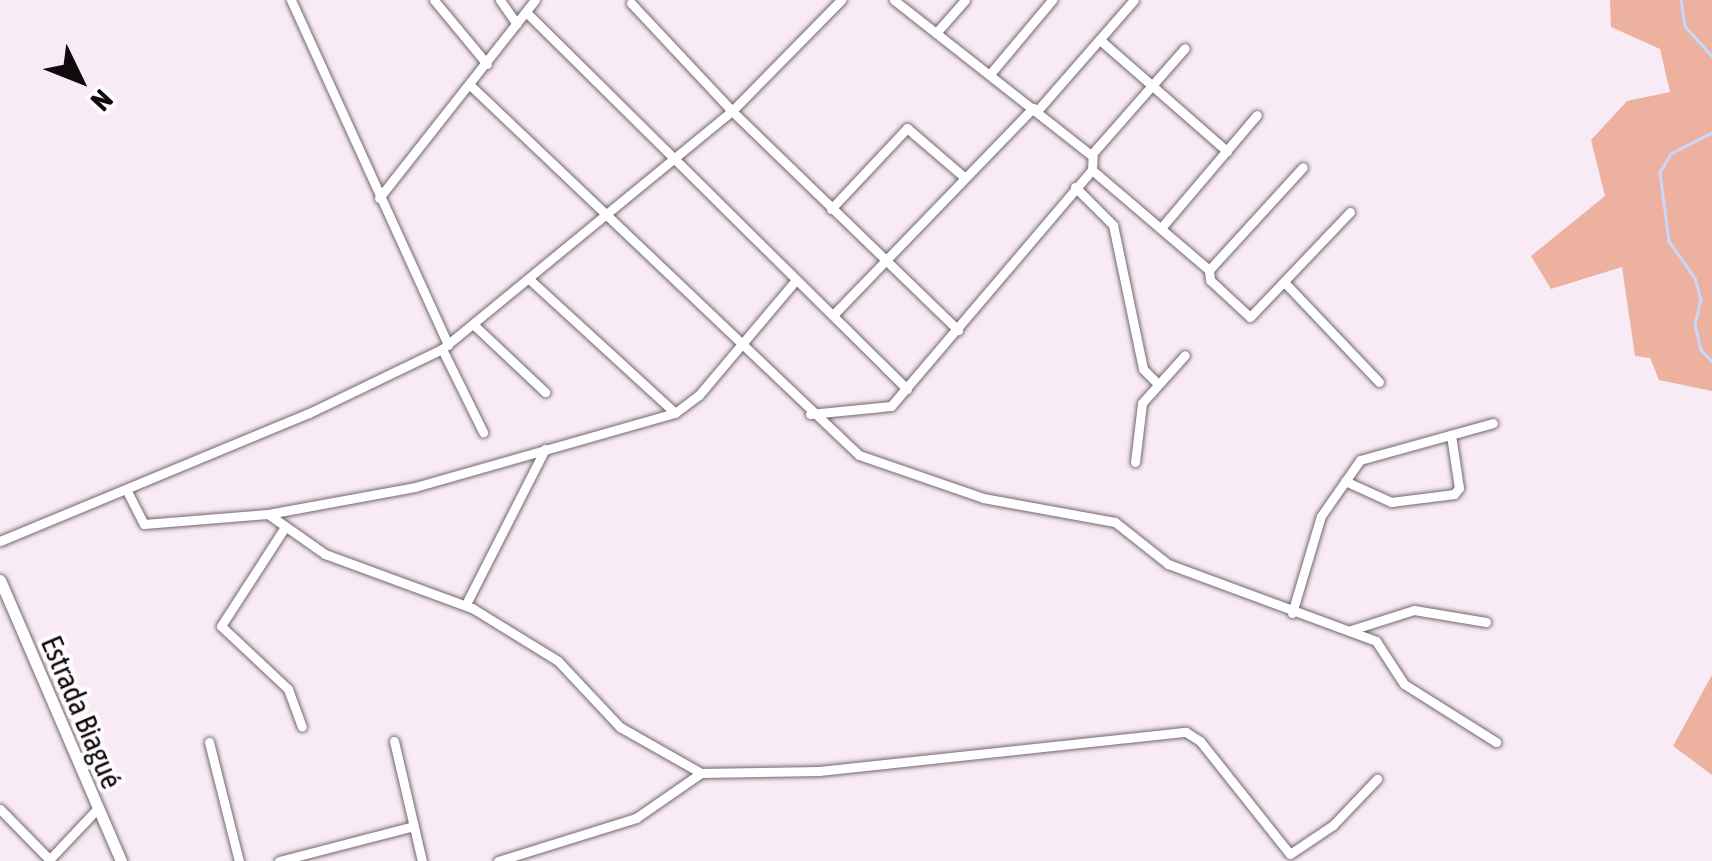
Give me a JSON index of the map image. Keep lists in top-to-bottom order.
{
  "streets": {
    "main road": ["Estrada Biagué"]
  },
  "north": "bottom right"
}
